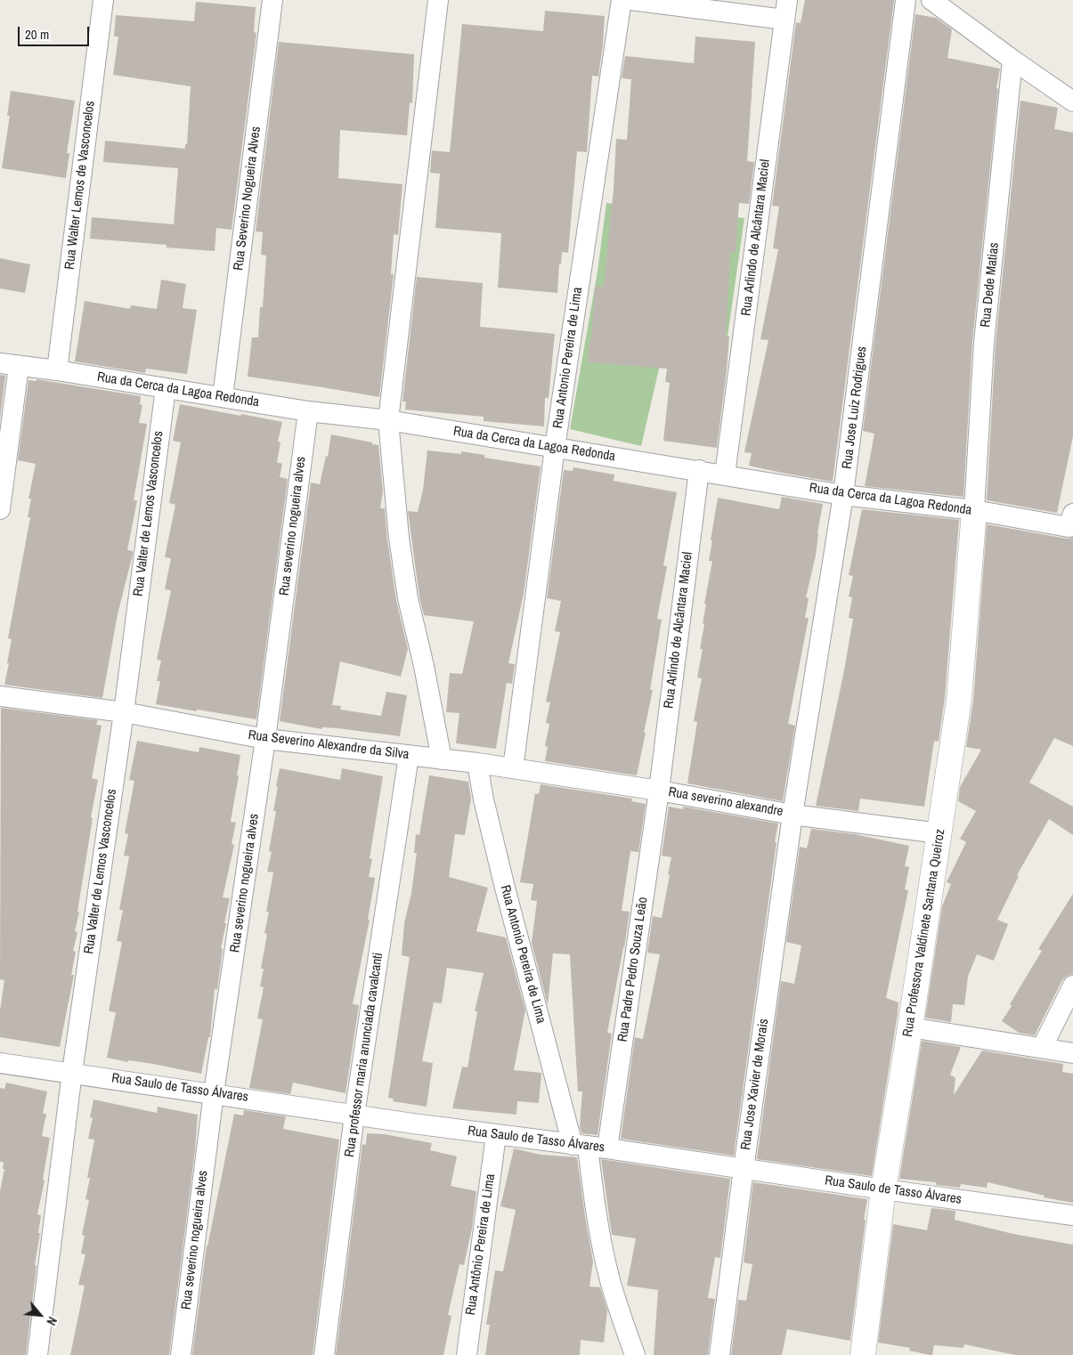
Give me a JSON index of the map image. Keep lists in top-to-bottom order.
{
  "streets": {
    "street": [
      "Rua Walter Lemos de Vasconcelos",
      "Rua Severino Nogueira Alves",
      "Rua Arlindo de Alcântara Maciel",
      "Rua Dede Matias",
      "Rua Antonio Pereira de Lima",
      "Rua da Cerca da Lagoa Redonda",
      "Rua Jose Luiz Rodrigues",
      "Rua Valter de Lemos Vasconcelos",
      "Rua severino nogueira alves",
      "Rua Severino Alexandre da Silva",
      "Rua severino alexandre",
      "Rua Professora Valdinete Santana Queiroz",
      "Rua Padre Pedro Souza Leão",
      "Rua professor maria anunciada cavalcanti",
      "Rua Jose Xavier de Morais",
      "Rua Saulo de Tasso Álvares",
      "Rua Antônio Pereira de Lima"
    ]
  },
  "crossings": [
    ["Rua Walter Lemos de Vasconcelos", "Rua da Cerca da Lagoa Redonda"],
    ["Rua Severino Nogueira Alves", "Rua da Cerca da Lagoa Redonda"],
    ["Rua Arlindo de Alcântara Maciel", "Rua da Cerca da Lagoa Redonda"],
    ["Rua Arlindo de Alcântara Maciel", "Rua Severino Alexandre da Silva"],
    ["Rua Arlindo de Alcântara Maciel", "Rua severino alexandre"],
    ["Rua Arlindo de Alcântara Maciel", "Rua Padre Pedro Souza Leão"],
    ["Rua Dede Matias", "Rua da Cerca da Lagoa Redonda"],
    ["Rua Dede Matias", "Rua Professora Valdinete Santana Queiroz"],
    ["Rua Antonio Pereira de Lima", "Rua da Cerca da Lagoa Redonda"],
    ["Rua Antonio Pereira de Lima", "Rua Severino Alexandre da Silva"],
    ["Rua Antonio Pereira de Lima", "Rua Padre Pedro Souza Leão"],
    ["Rua Antonio Pereira de Lima", "Rua Saulo de Tasso Álvares"],
    ["Rua da Cerca da Lagoa Redonda", "Rua Jose Luiz Rodrigues"],
    ["Rua da Cerca da Lagoa Redonda", "Rua Valter de Lemos Vasconcelos"],
    ["Rua da Cerca da Lagoa Redonda", "Rua severino nogueira alves"],
    ["Rua da Cerca da Lagoa Redonda", "Rua Professora Valdinete Santana Queiroz"],
    ["Rua Jose Luiz Rodrigues", "Rua severino alexandre"],
    ["Rua Jose Luiz Rodrigues", "Rua Jose Xavier de Morais"],
    ["Rua Valter de Lemos Vasconcelos", "Rua Severino Alexandre da Silva"],
    ["Rua Valter de Lemos Vasconcelos", "Rua Saulo de Tasso Álvares"],
    ["Rua severino nogueira alves", "Rua Severino Alexandre da Silva"],
    ["Rua severino nogueira alves", "Rua Saulo de Tasso Álvares"],
    ["Rua Severino Alexandre da Silva", "Rua severino alexandre"],
    ["Rua Severino Alexandre da Silva", "Rua Padre Pedro Souza Leão"],
    ["Rua Severino Alexandre da Silva", "Rua professor maria anunciada cavalcanti"],
    ["Rua severino alexandre", "Rua Padre Pedro Souza Leão"],
    ["Rua severino alexandre", "Rua Jose Xavier de Morais"],
    ["Rua Professora Valdinete Santana Queiroz", "Rua Saulo de Tasso Álvares"],
    ["Rua Padre Pedro Souza Leão", "Rua Saulo de Tasso Álvares"],
    ["Rua professor maria anunciada cavalcanti", "Rua Saulo de Tasso Álvares"],
    ["Rua Jose Xavier de Morais", "Rua Saulo de Tasso Álvares"],
    ["Rua Saulo de Tasso Álvares", "Rua Antônio Pereira de Lima"]
  ],
  "scale_bar": "20 m",
  "north": "bottom right"
}
